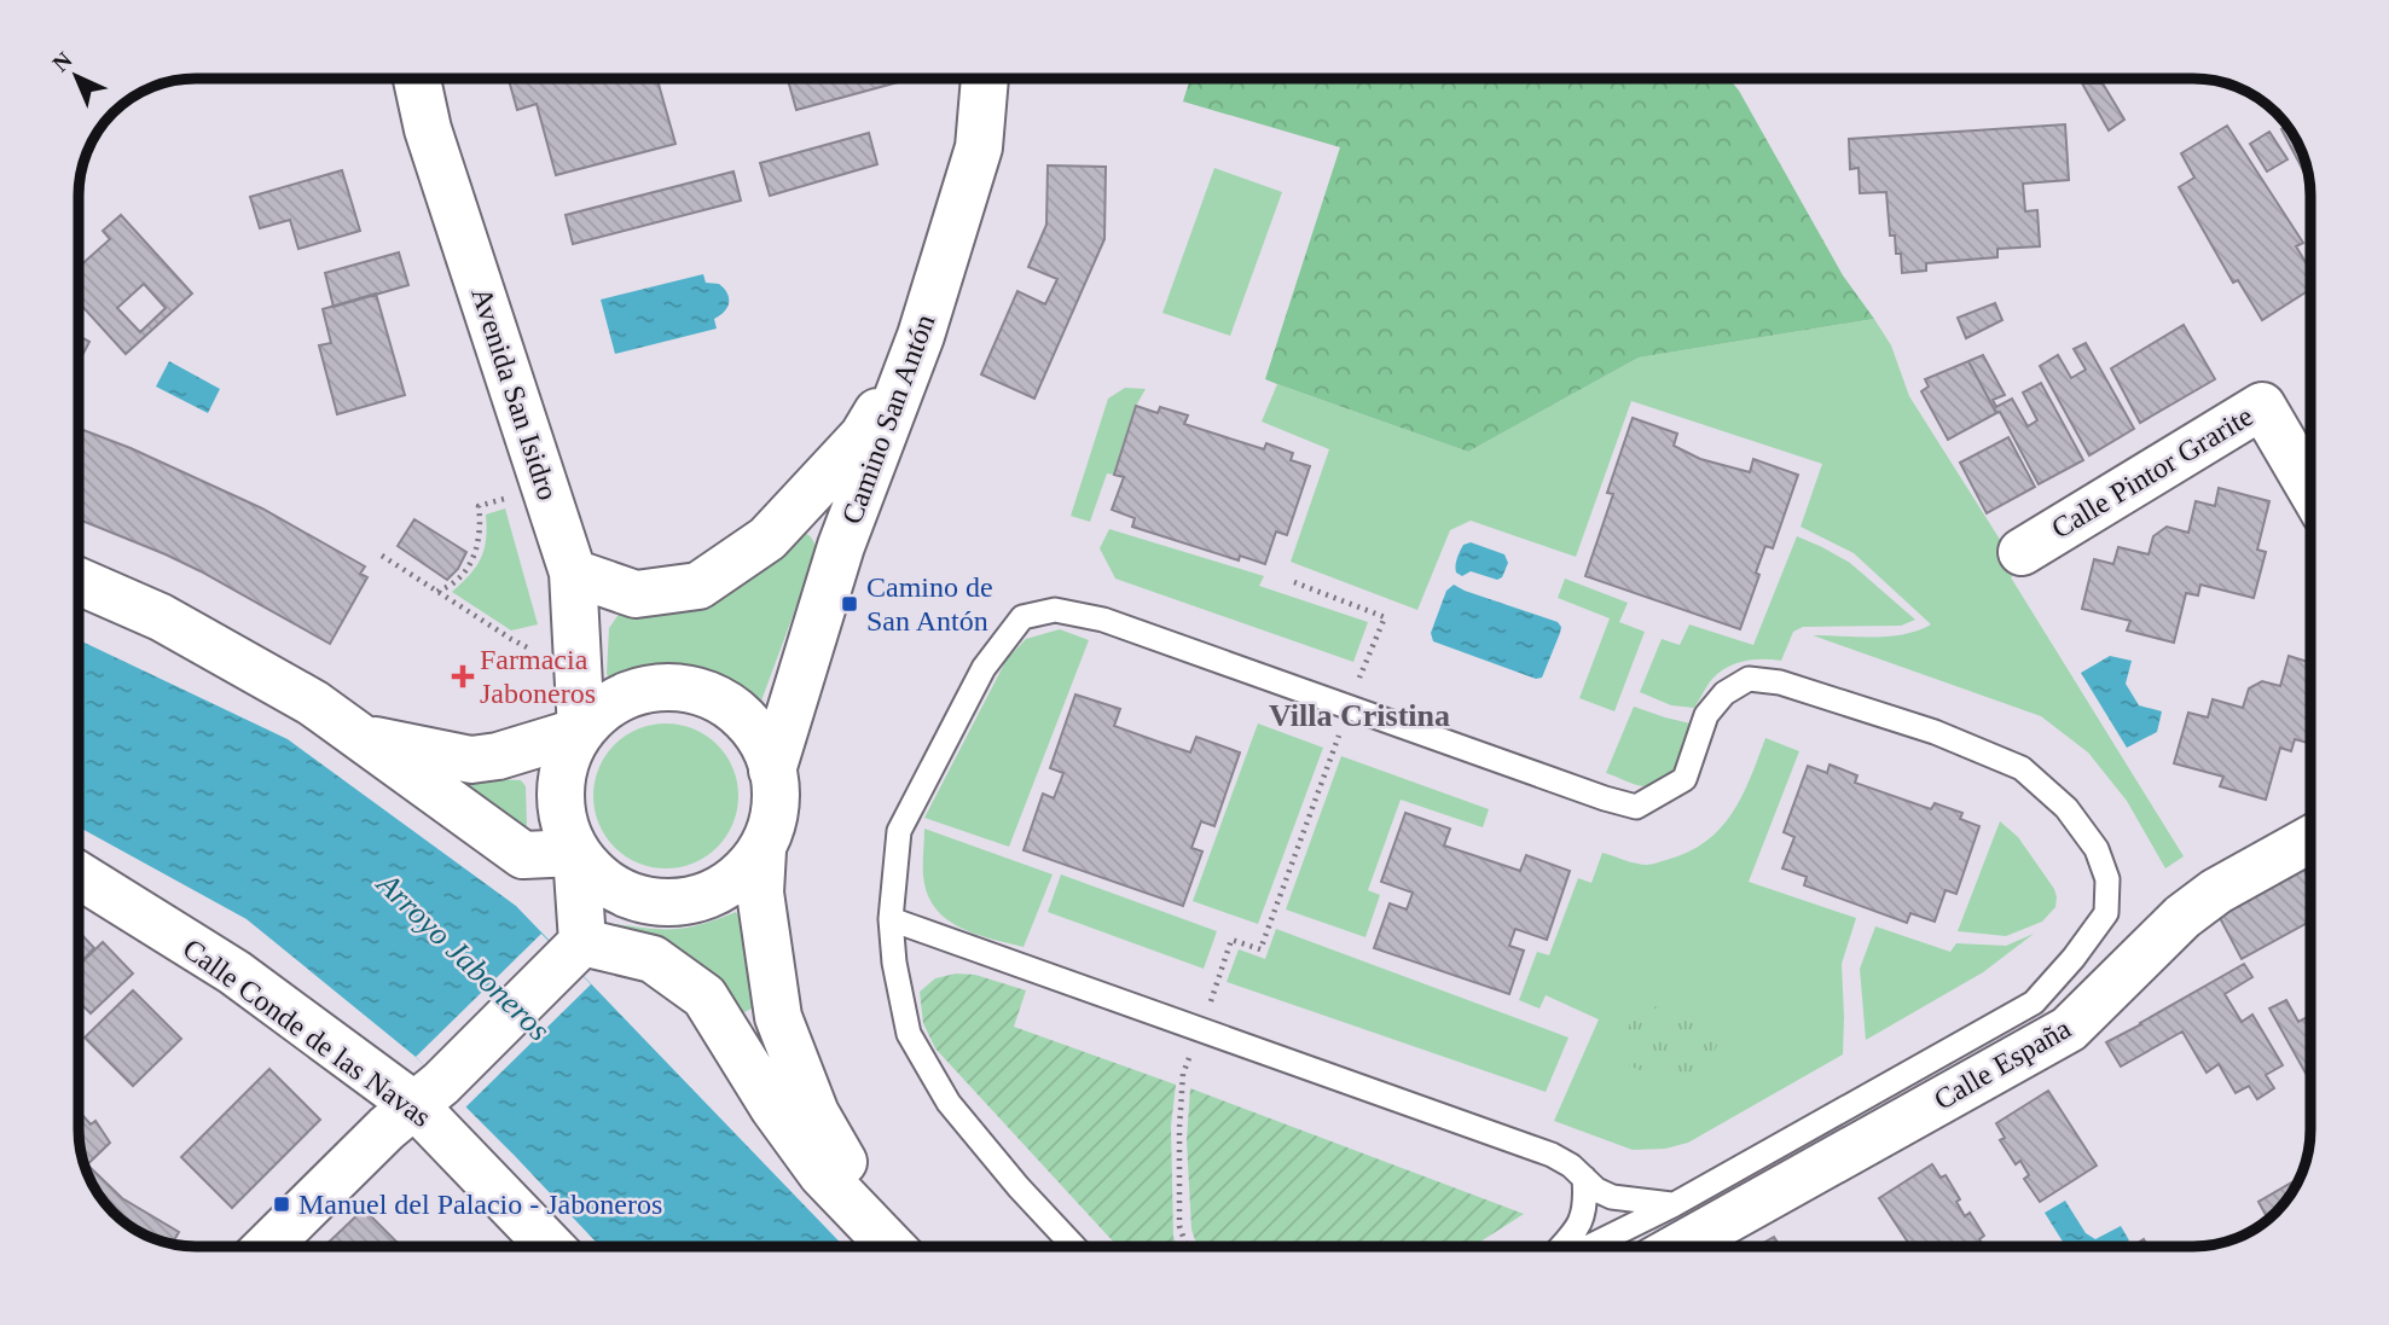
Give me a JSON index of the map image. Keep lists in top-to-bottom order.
{
  "streets": {
    "main road": [
      "Avenida San Isidro",
      "Camino San Antón",
      "Calle Pintor Grarite",
      "Calle Conde de las Navas",
      "Calle España"
    ]
  },
  "crossings": [
    ["Avenida San Isidro", "Camino San Antón"]
  ],
  "districts": ["Villa Cristina"],
  "water": ["Arroyo Jaboneros"],
  "places": {
    "transit": ["Camino de San Antón", "Manuel del Palacio - Jaboneros"],
    "health": ["Farmacia Jaboneros"]
  },
  "north": "top left"
}
